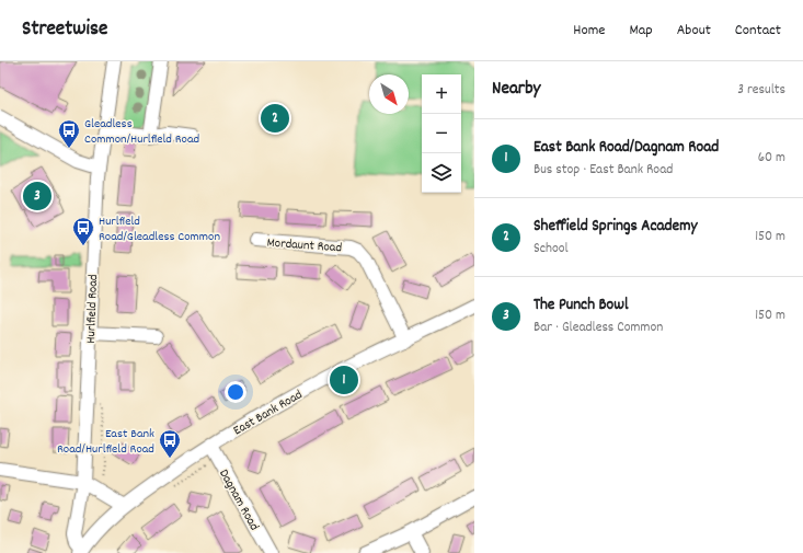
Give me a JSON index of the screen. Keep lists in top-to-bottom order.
{
  "streets": {
    "street": [
      "Mordaunt Road",
      "Hurlfield Road",
      "East Bank Road",
      "Dagnam Road"
    ]
  },
  "crossings": [
    ["Mordaunt Road", "East Bank Road"],
    ["Hurlfield Road", "East Bank Road"],
    ["East Bank Road", "Dagnam Road"]
  ],
  "places": {
    "bus stop": ["Gleadless Common/Hurlfield Road", "Hurlfield Road/Gleadless Common", "East Bank Road/Hurlfield Road"]
  },
  "north": "bottom right",
  "page": {
    "header": "Streetwise",
    "nav": [
      "Home",
      "Map",
      "About",
      "Contact"
    ],
    "heading": ["Nearby", "3 results"],
    "map_buttons": ["+", "−"],
    "pins": ["2", "3", "1"],
    "list": [
      {
        "mark": "1",
        "name": "East Bank Road/Dagnam Road",
        "note": "Bus stop · East Bank Road",
        "value": "60 m"
      },
      {
        "mark": "2",
        "name": "Sheffield Springs Academy",
        "note": "School",
        "value": "150 m"
      },
      {
        "mark": "3",
        "name": "The Punch Bowl",
        "note": "Bar · Gleadless Common",
        "value": "150 m"
      }
    ]
  }
}
